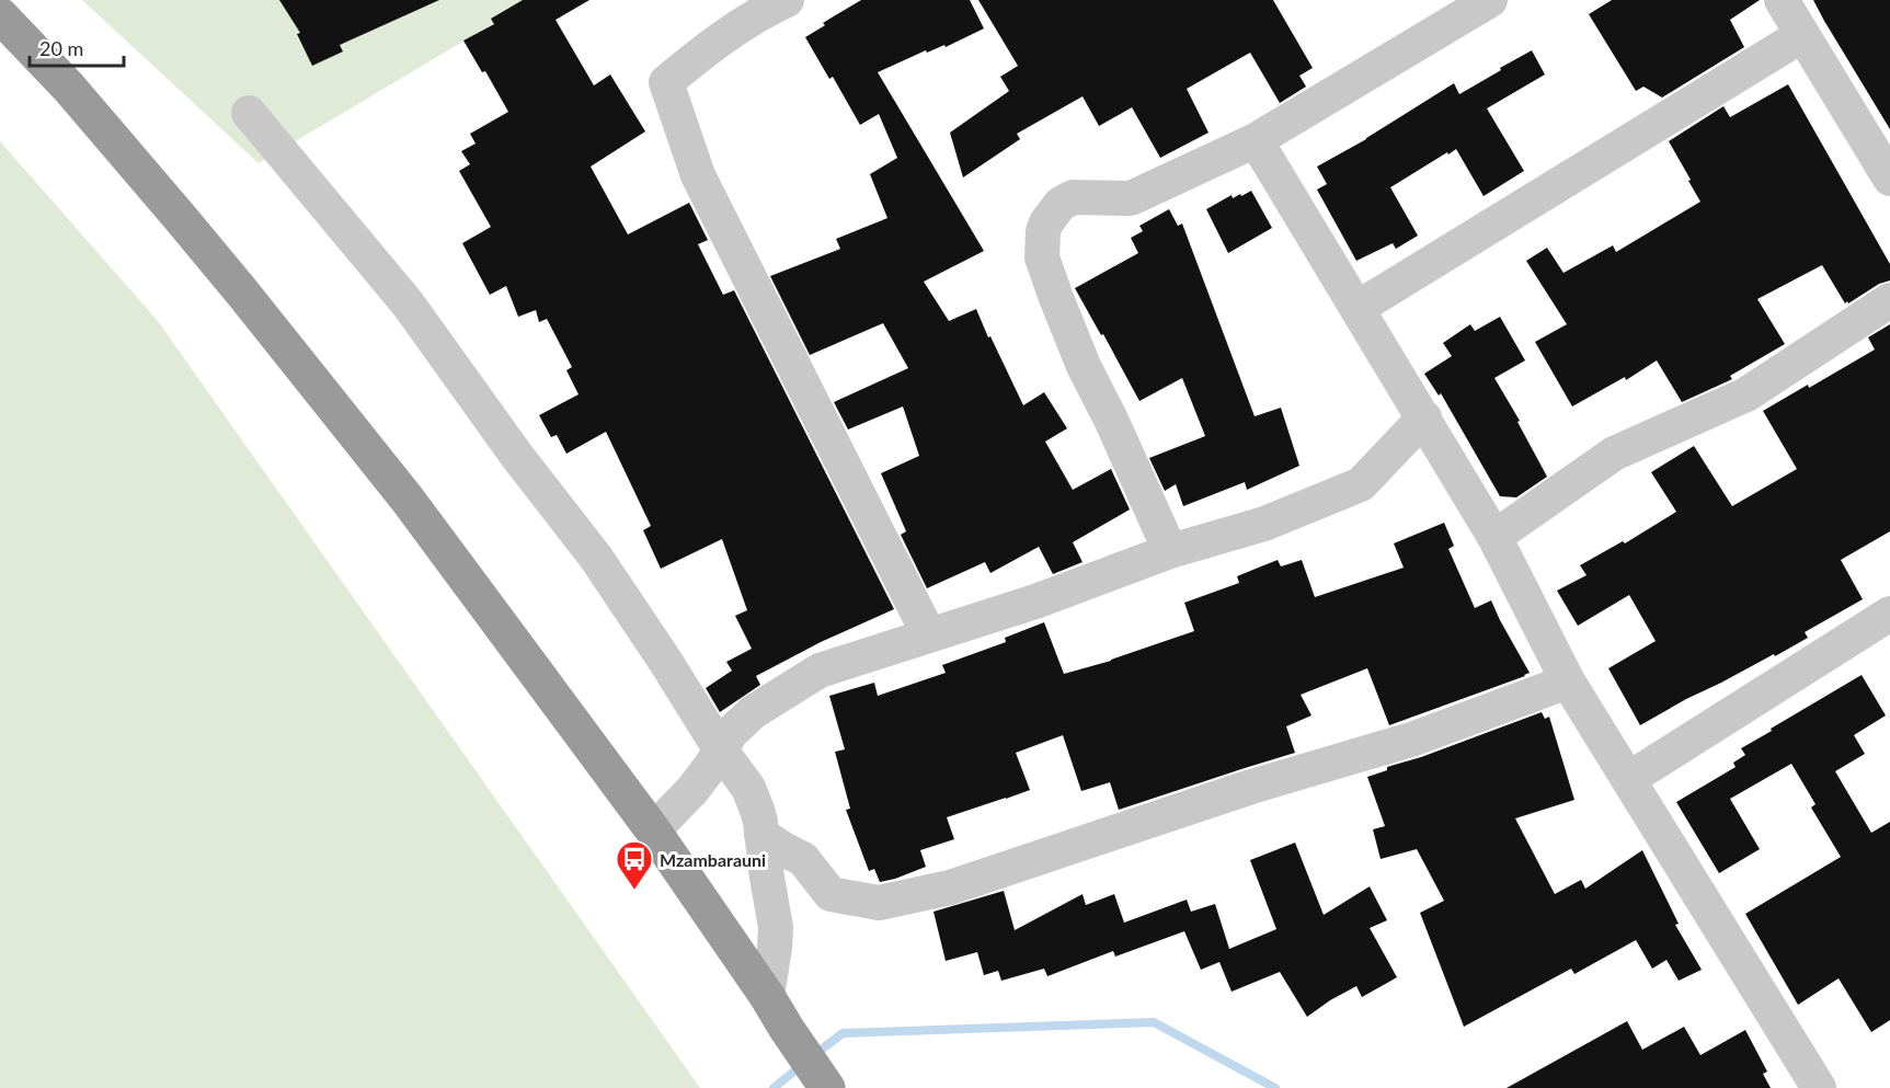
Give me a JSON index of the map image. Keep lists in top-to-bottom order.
{
  "places": {
    "bus stop": ["Mzambarauni"]
  },
  "scale_bar": "20 m"
}
